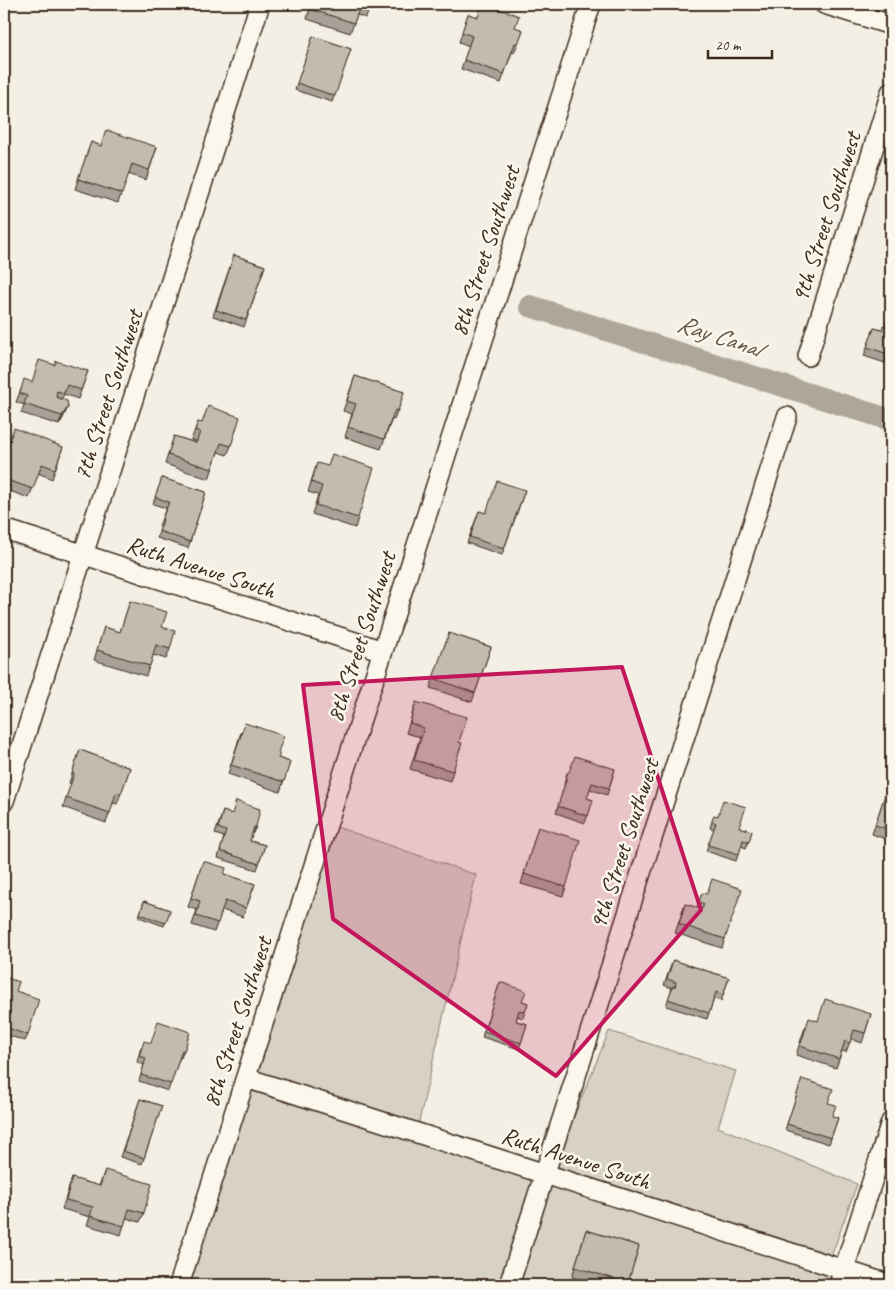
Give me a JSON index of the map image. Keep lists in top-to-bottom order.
{
  "streets": {
    "street": [
      "9th Street Southwest",
      "8th Street Southwest",
      "7th Street Southwest",
      "Ruth Avenue South"
    ]
  },
  "crossings": [
    ["9th Street Southwest", "Ruth Avenue South"],
    ["8th Street Southwest", "Ruth Avenue South"],
    ["7th Street Southwest", "Ruth Avenue South"]
  ],
  "water": ["Ray Canal"],
  "scale_bar": "20 m"
}
